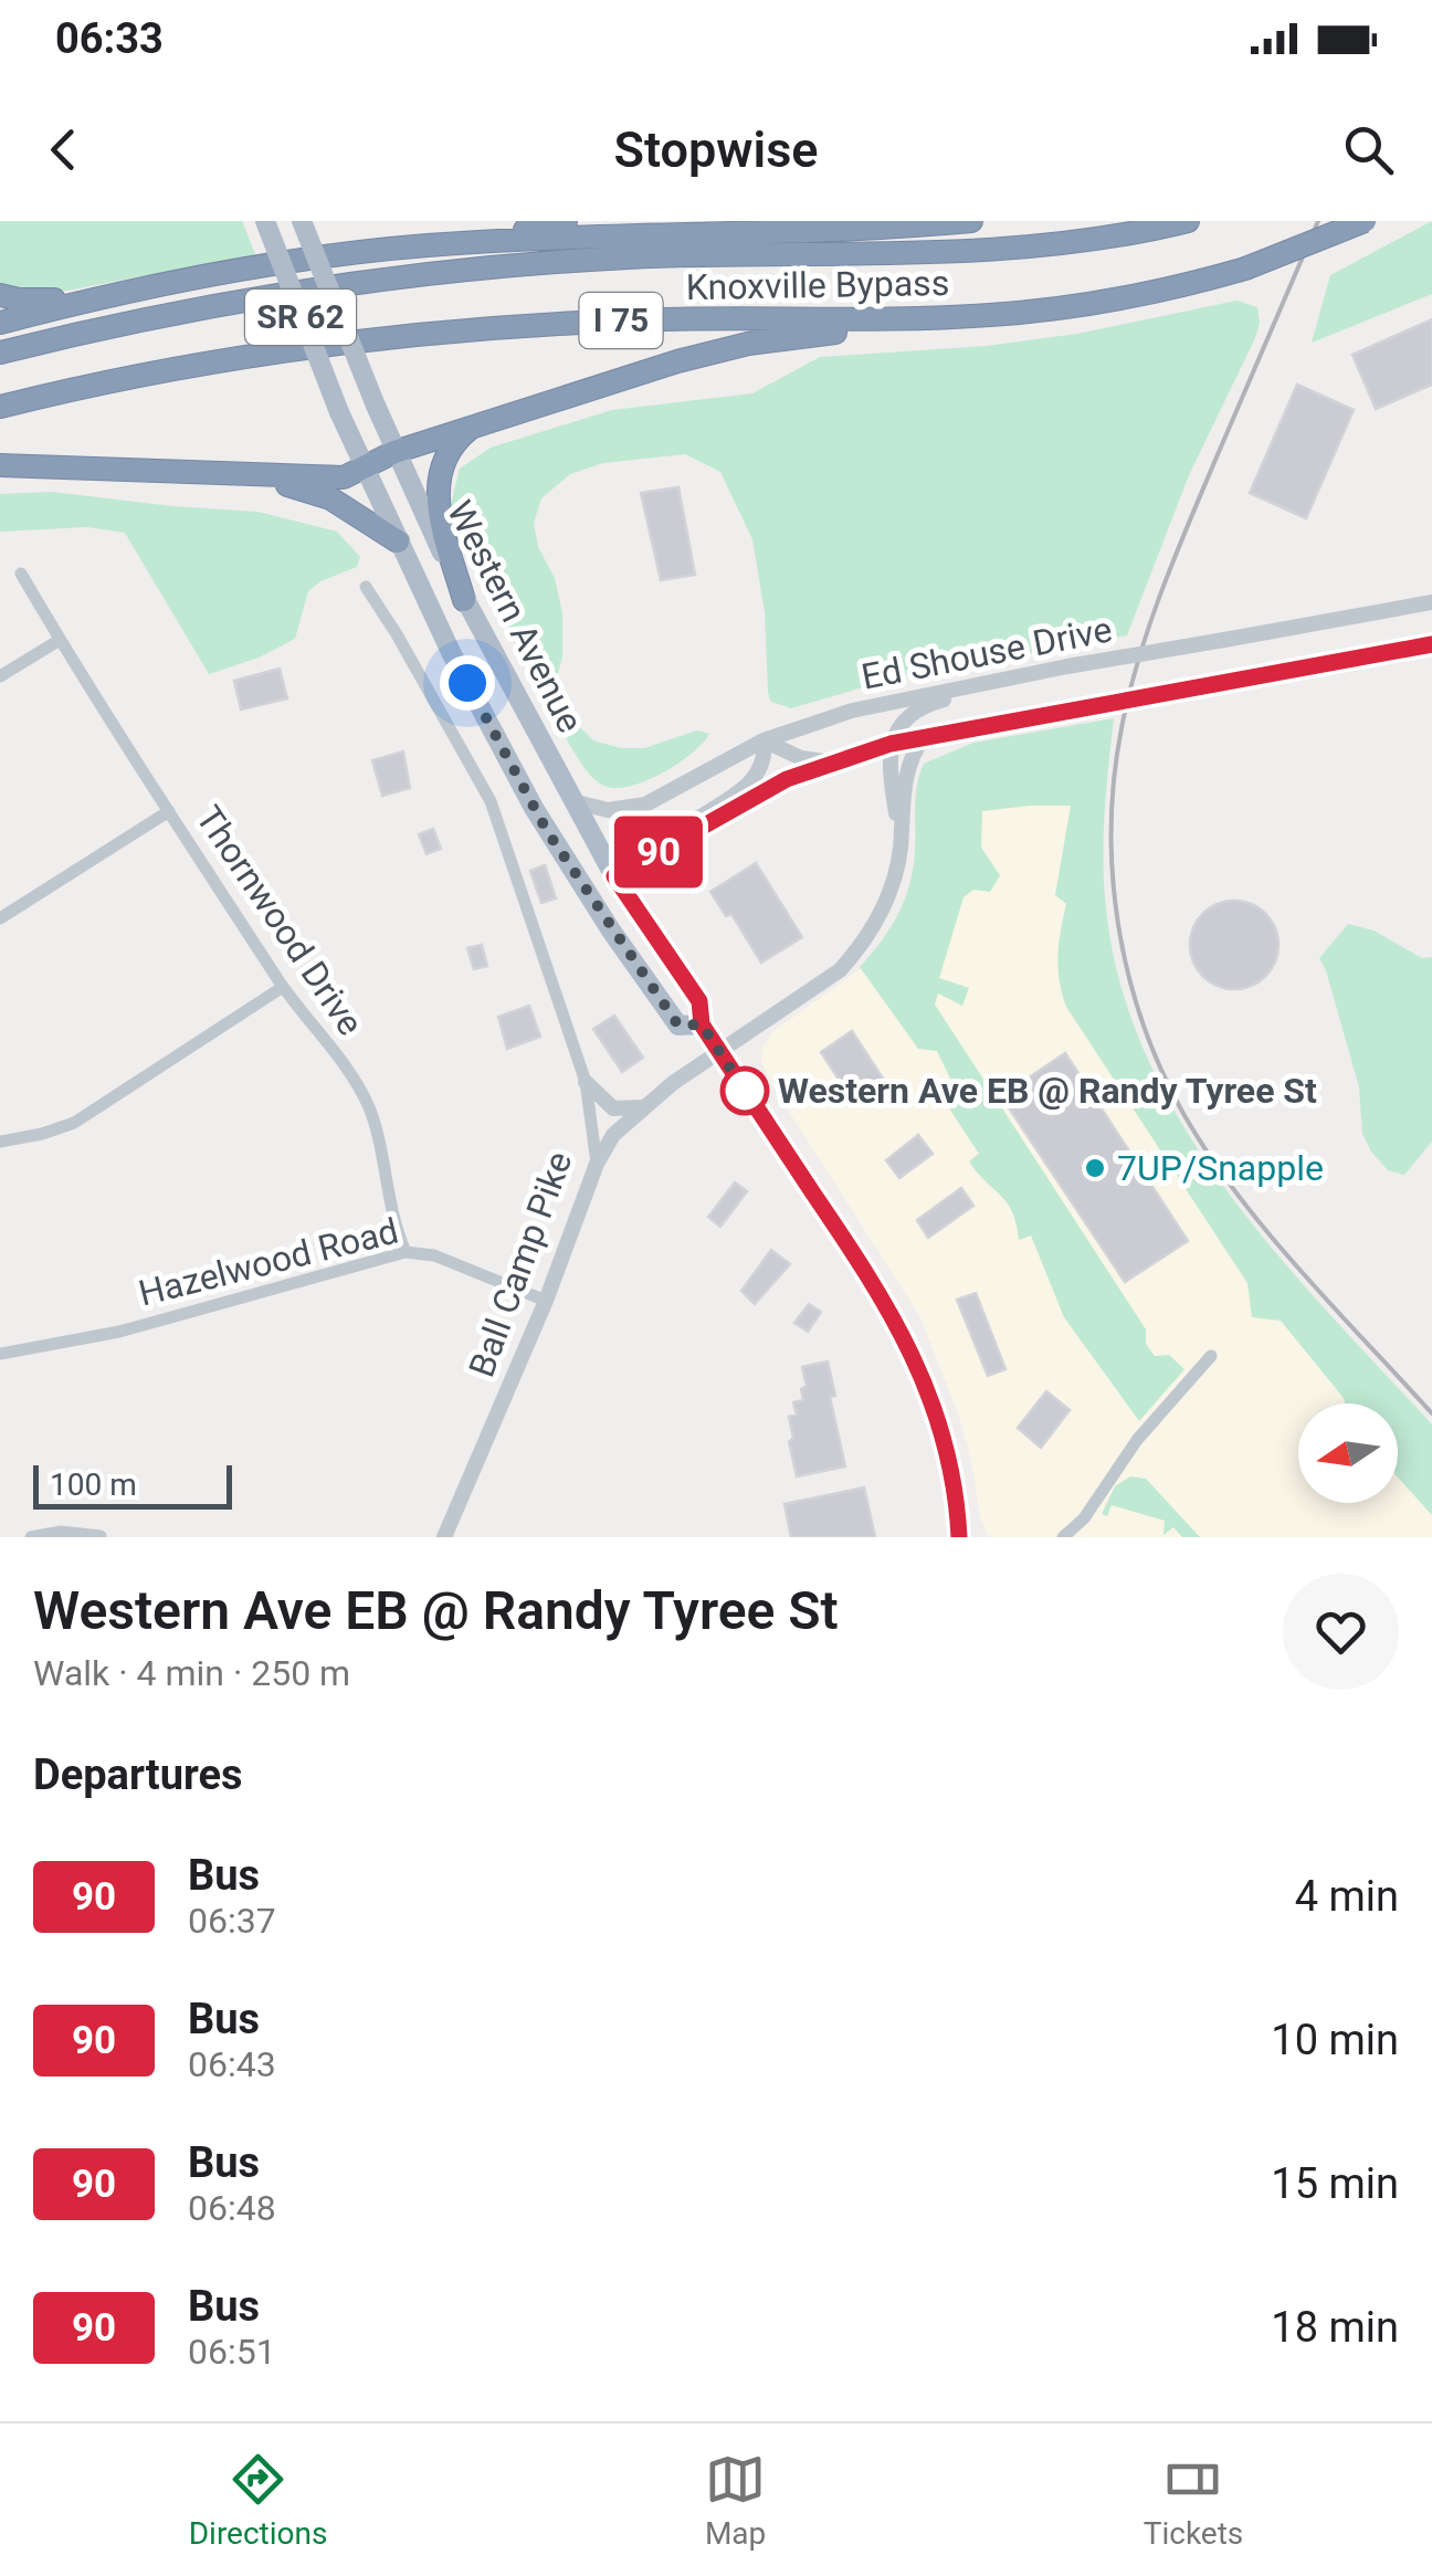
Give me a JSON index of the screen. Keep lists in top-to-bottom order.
{
  "streets": {
    "highway": ["Knoxville Bypass", "I 75"],
    "main road": ["SR 62", "Western Avenue"],
    "street": [
      "Ed Shouse Drive",
      "Thornwood Drive",
      "Hazelwood Road",
      "Ball Camp Pike"
    ]
  },
  "crossings": [
    ["Western Avenue", "Ed Shouse Drive"],
    ["Thornwood Drive", "Hazelwood Road"],
    ["Hazelwood Road", "Ball Camp Pike"]
  ],
  "places": ["Western Ave EB @ Randy Tyree St", "7UP/Snapple"],
  "lines": ["bus line 90"],
  "scale_bar": "100 m",
  "north": "left",
  "page": {
    "status": "06:33",
    "header": "Stopwise",
    "on_map": "90",
    "scale": "100 m",
    "heading": [
      ["Western Ave EB @ Randy Tyree St", "Walk · 4 min · 250 m"],
      "Departures"
    ],
    "list": [
      {
        "mark": "90",
        "name": "Bus",
        "note": "06:37",
        "value": "4 min"
      },
      {
        "mark": "90",
        "name": "Bus",
        "note": "06:43",
        "value": "10 min"
      },
      {
        "mark": "90",
        "name": "Bus",
        "note": "06:48",
        "value": "15 min"
      },
      {
        "mark": "90",
        "name": "Bus",
        "note": "06:51",
        "value": "18 min"
      }
    ],
    "tabs": ["Directions", "Map", "Tickets"]
  }
}
